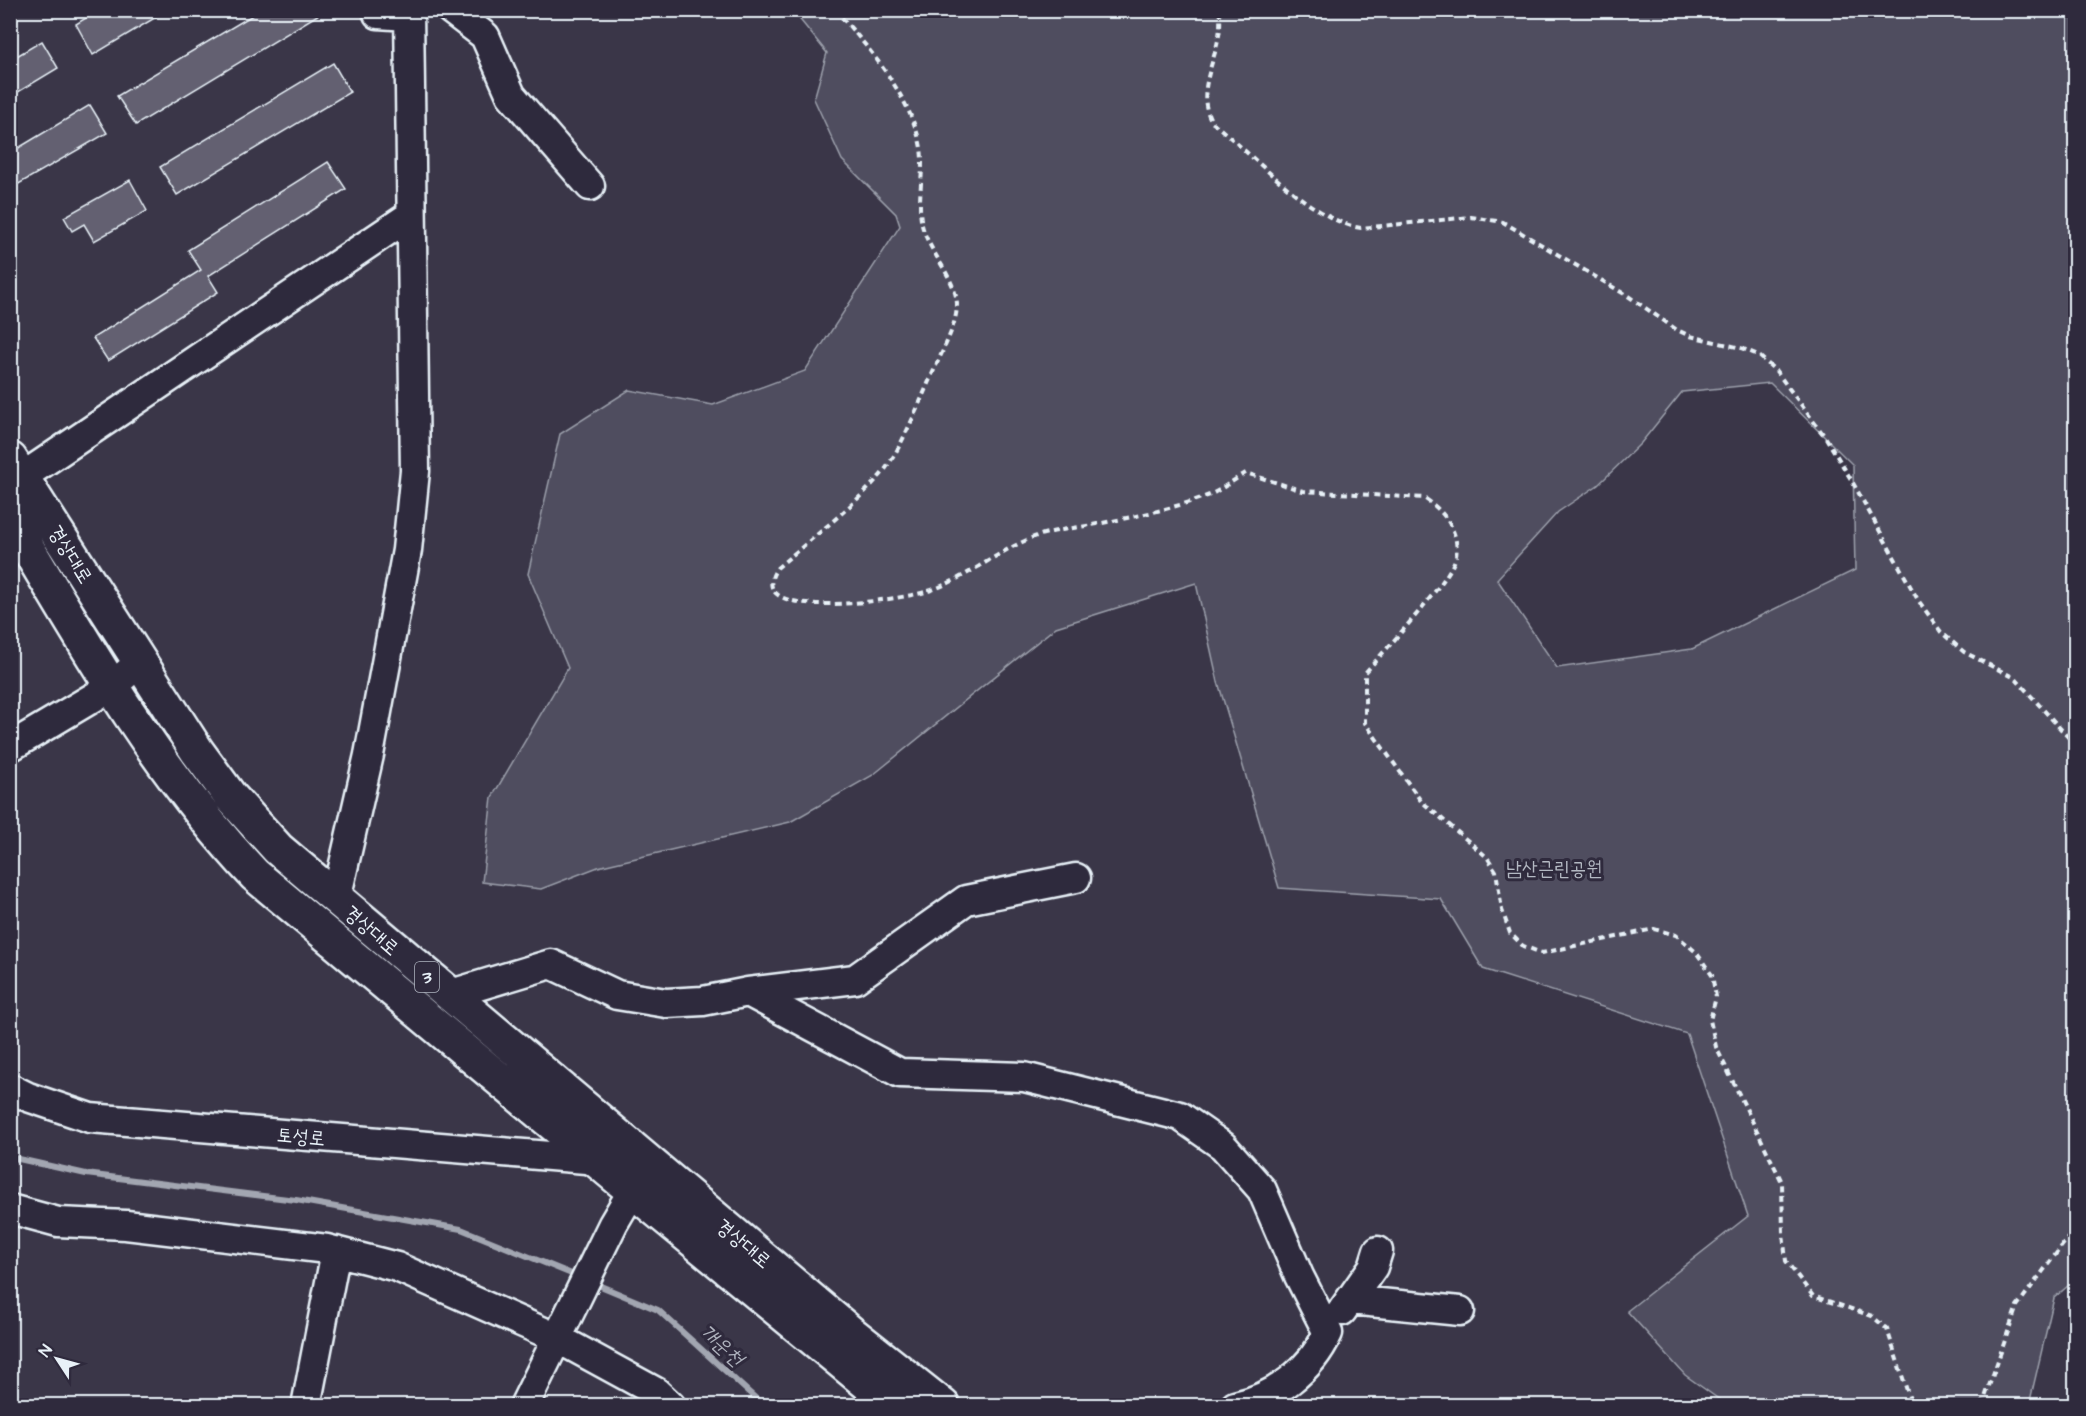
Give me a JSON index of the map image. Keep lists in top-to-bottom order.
{
  "streets": {
    "main road": ["경상대로", "3"],
    "street": ["토성로"]
  },
  "crossings": [
    ["경상대로", "토성로"]
  ],
  "water": ["개운천"],
  "parks": ["남산근린공원"],
  "north": "top left"
}
